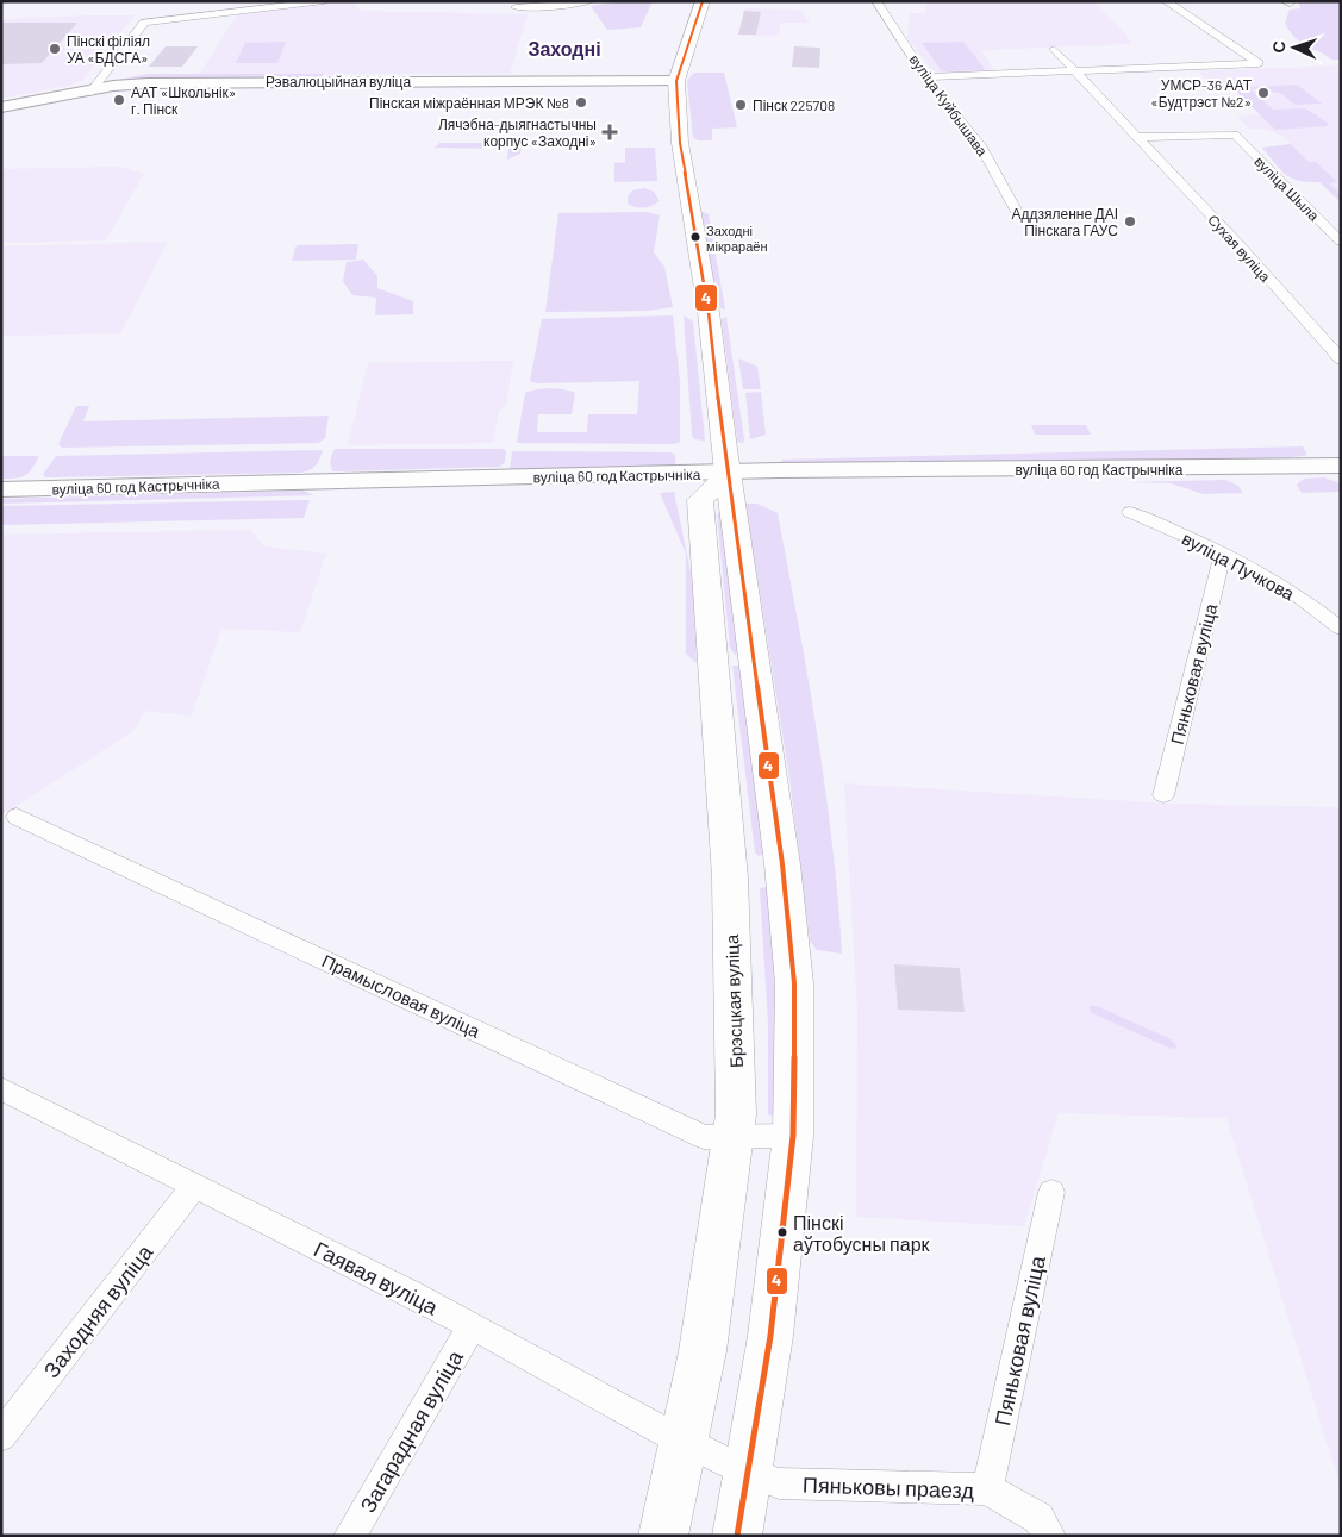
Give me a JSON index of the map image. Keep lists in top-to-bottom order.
{
  "streets": {
    "main road": ["Брэсцкая вуліца"],
    "street": [
      "Рэвалюцыйная вуліца",
      "вуліца Куйбышава",
      "вуліца Шыла",
      "Сухая вуліца",
      "вуліца 60 год Кастрычніка",
      "вуліца Пучкова",
      "Пяньковая вуліца",
      "Прамысловая вуліца",
      "Гаявая вуліца",
      "Заходняя вуліца",
      "Загарадная вуліца",
      "Пяньковы праезд"
    ]
  },
  "crossings": [
    ["вуліца Шыла", "Сухая вуліца"],
    ["вуліца 60 год Кастрычніка", "Брэсцкая вуліца"],
    ["вуліца Пучкова", "Пяньковая вуліца"],
    ["Пяньковая вуліца", "Пяньковы праезд"],
    ["Прамысловая вуліца", "Брэсцкая вуліца"],
    ["Брэсцкая вуліца", "Гаявая вуліца"],
    ["Гаявая вуліца", "Заходняя вуліца"],
    ["Гаявая вуліца", "Загарадная вуліца"],
    ["Гаявая вуліца", "Пяньковы праезд"]
  ],
  "districts": ["Заходні"],
  "places": {
    "other": [
      "Пінскі філіял УА «БДСГА»",
      "УМСР-36 ААТ «Будтрэст №2»",
      "ААТ «Школьнік» г. Пінск",
      "Пінская міжраённая МРЭК №8",
      "Пінск 225708",
      "Аддзяленне ДАІ Пінскага ГАУС",
      "Заходні мікрараён",
      "Пінскі аўтобусны парк"
    ],
    "health": ["Лячэбна-дыягнастычны корпус «Заходні»"]
  },
  "lines": ["transit line 4"],
  "north": "left"
}
